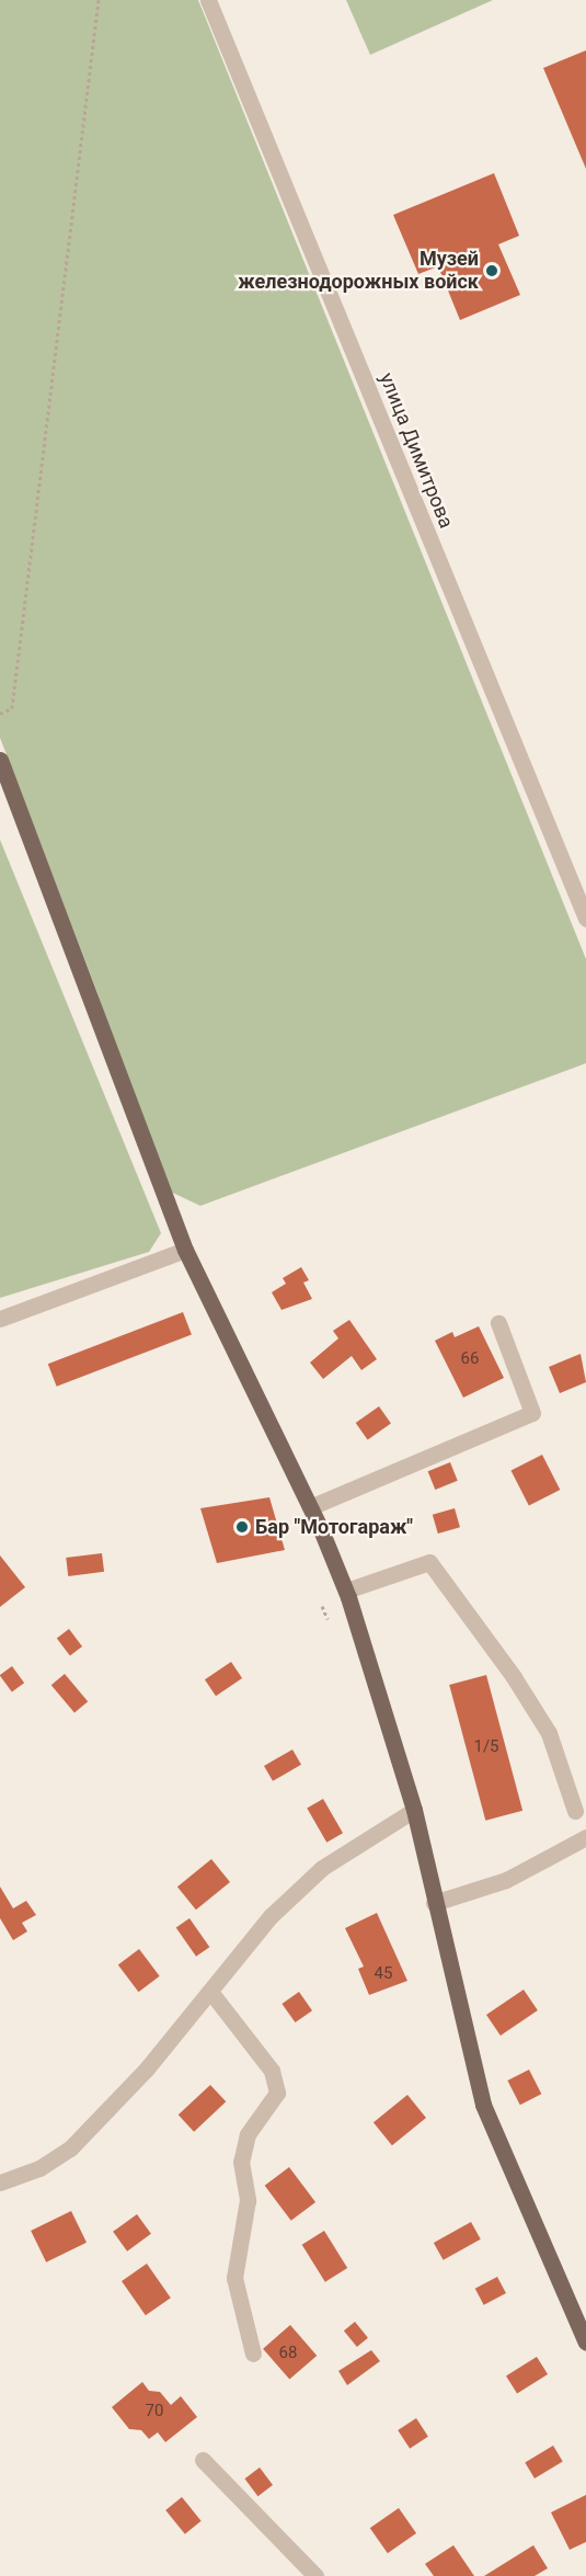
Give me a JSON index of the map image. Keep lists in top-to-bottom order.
{
  "streets": {
    "street": ["улица Димитрова"]
  },
  "places": ["Музей железнодорожных войск", "Бар \"Мотогараж\""],
  "house_numbers": [
    "66",
    "1/5",
    "45",
    "68",
    "70"
  ]
}
